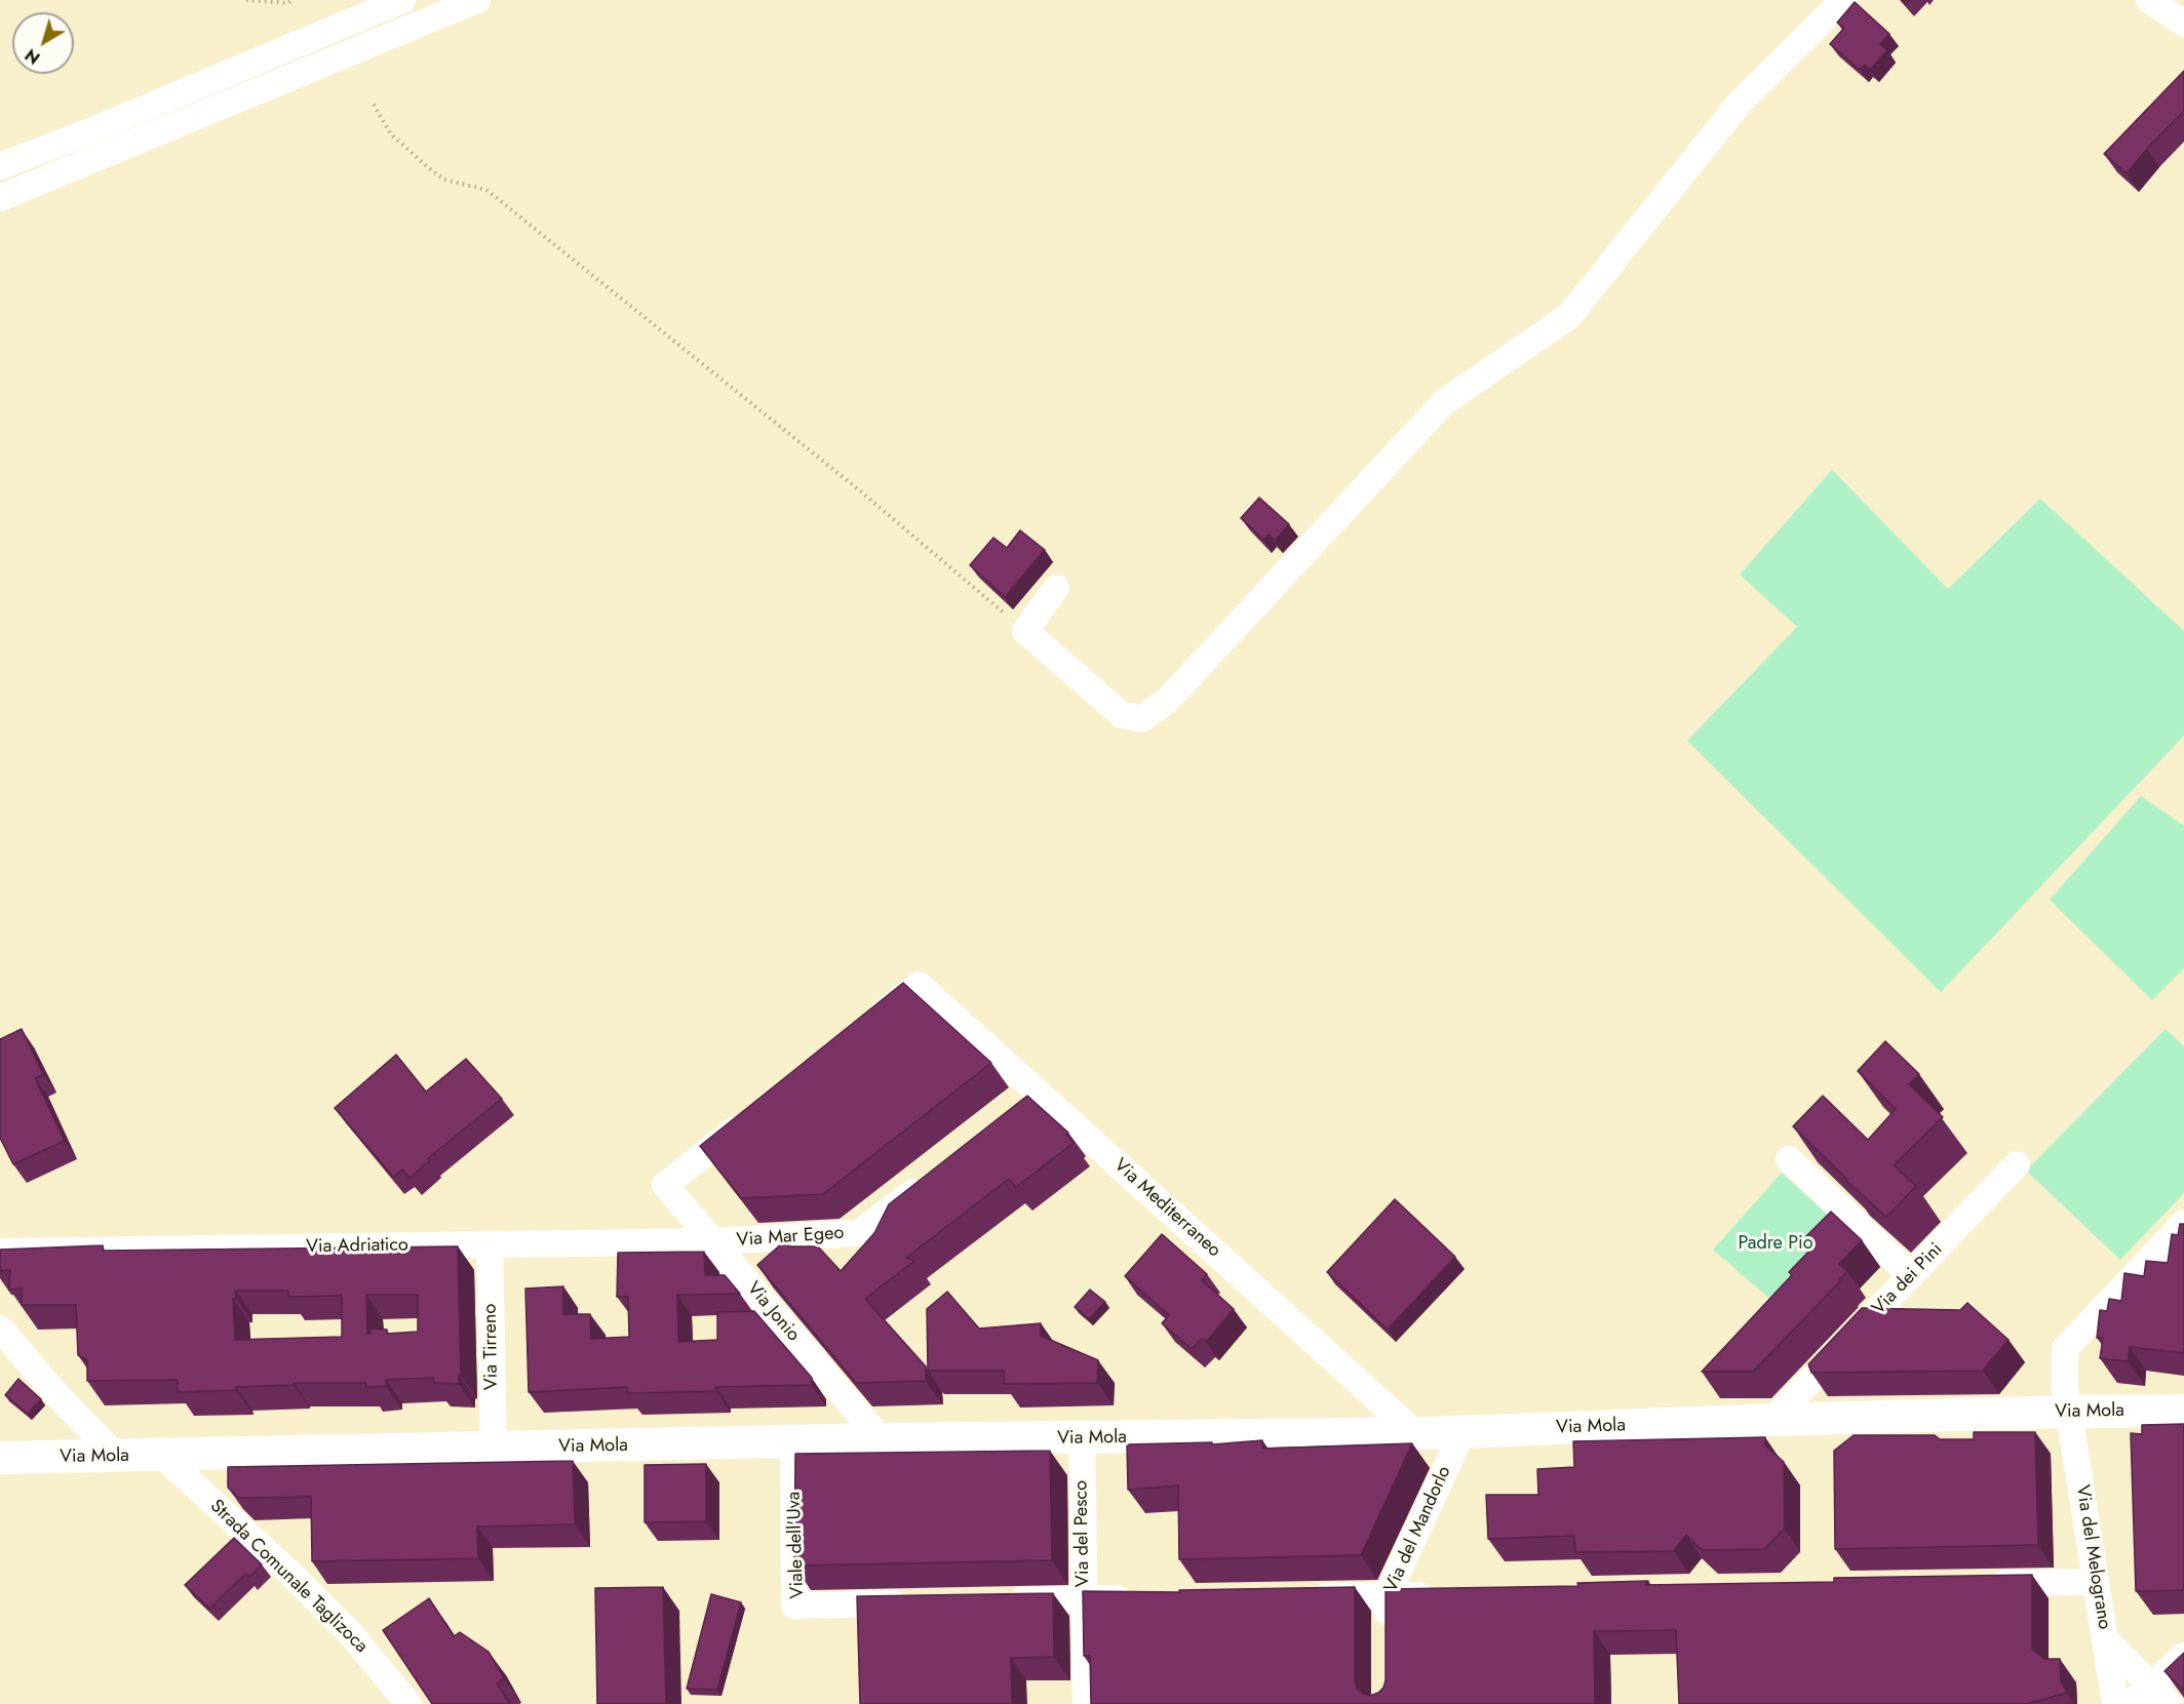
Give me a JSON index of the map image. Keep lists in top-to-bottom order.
{
  "streets": {
    "main road": ["Via Mola"],
    "street": [
      "Via Mediterraneo",
      "Via Mar Egeo",
      "Via Adriatico",
      "Via dei Pini",
      "Via Jonio",
      "Via Tirreno",
      "Via del Mandorlo",
      "Via del Pesco",
      "Viale dell'Uva",
      "Via del Melograno",
      "Strada Comunale Taglizoca"
    ]
  },
  "crossings": [
    ["Via Mediterraneo", "Via Mola"],
    ["Via Mar Egeo", "Via Adriatico"],
    ["Via Mar Egeo", "Via Jonio"],
    ["Via Adriatico", "Via Jonio"],
    ["Via Adriatico", "Via Tirreno"],
    ["Via dei Pini", "Via Mola"],
    ["Via Jonio", "Via Mola"],
    ["Via Tirreno", "Via Mola"],
    ["Via Mola", "Via del Mandorlo"],
    ["Via Mola", "Via del Pesco"],
    ["Via Mola", "Viale dell'Uva"],
    ["Via Mola", "Via del Melograno"],
    ["Via Mola", "Strada Comunale Taglizoca"]
  ],
  "parks": ["Padre Pio"],
  "north": "bottom left"
}
